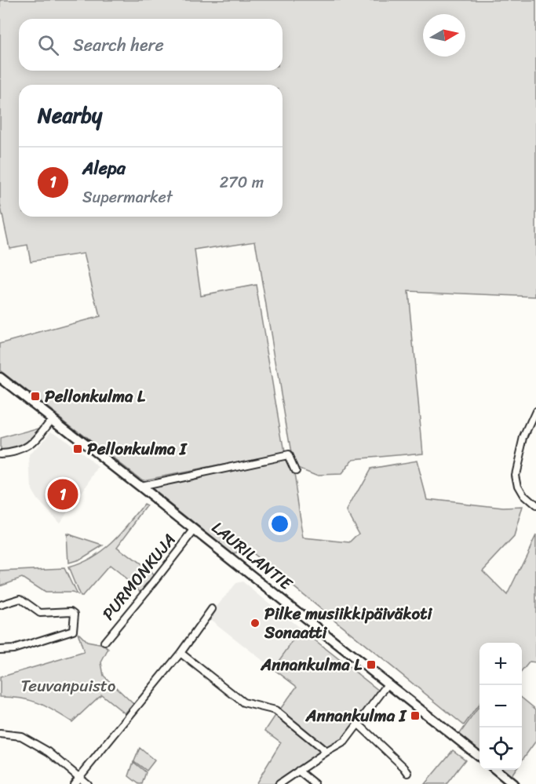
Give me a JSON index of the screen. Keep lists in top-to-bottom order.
{
  "streets": {
    "street": ["LAURILANTIE", "PURMONKUJA"]
  },
  "crossings": [
    ["LAURILANTIE", "PURMONKUJA"]
  ],
  "parks": ["Teuvanpuisto"],
  "places": {
    "transit": [
      "Pellonkulma L",
      "Pellonkulma I",
      "Annankulma L",
      "Annankulma I"
    ],
    "other": ["Pilke musiikkipäiväkoti Sonaatti"]
  },
  "north": "right",
  "page": {
    "search": "Search here",
    "heading": "Nearby",
    "list": [
      {
        "mark": "1",
        "name": "Alepa",
        "note": "Supermarket",
        "value": "270 m"
      }
    ],
    "pins": "1",
    "map_buttons": ["+", "−"]
  }
}
